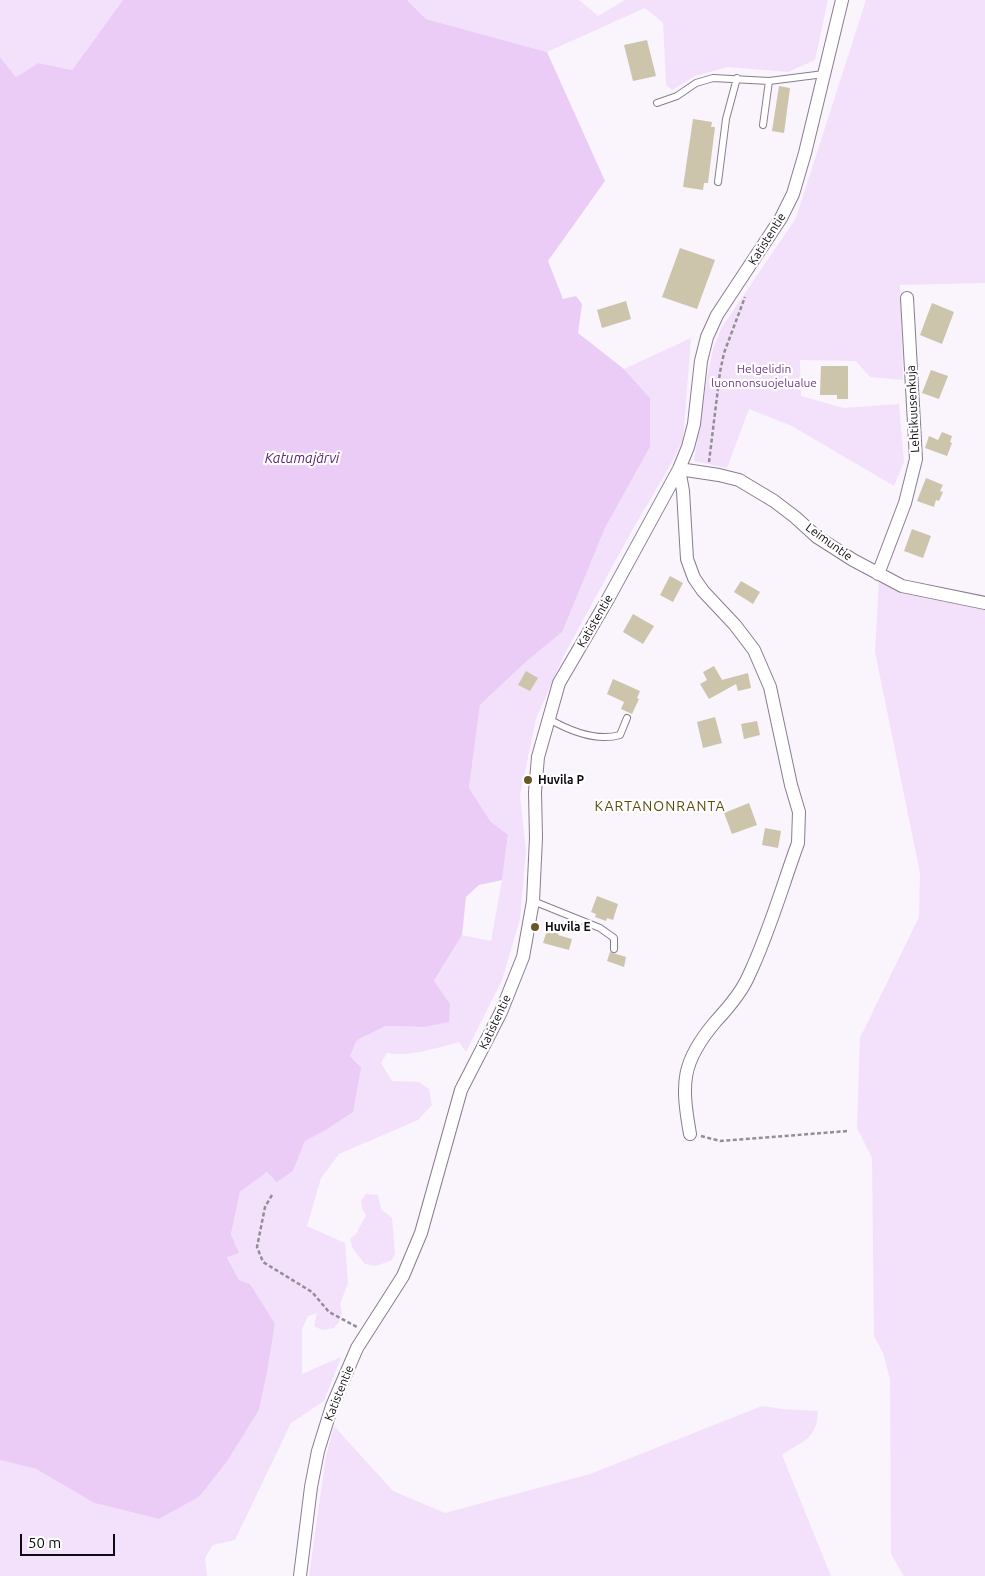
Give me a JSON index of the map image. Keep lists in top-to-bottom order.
{
  "streets": {
    "street": ["Katistentie", "Lehtikuusenkuja", "Leimuntie"]
  },
  "crossings": [
    ["Katistentie", "Leimuntie"],
    ["Lehtikuusenkuja", "Leimuntie"]
  ],
  "districts": ["KARTANONRANTA"],
  "water": ["Katumajärvi"],
  "parks": ["Helgelidin luonnonsuojelualue"],
  "places": ["Huvila P", "Huvila E"],
  "scale_bar": "50 m"
}
